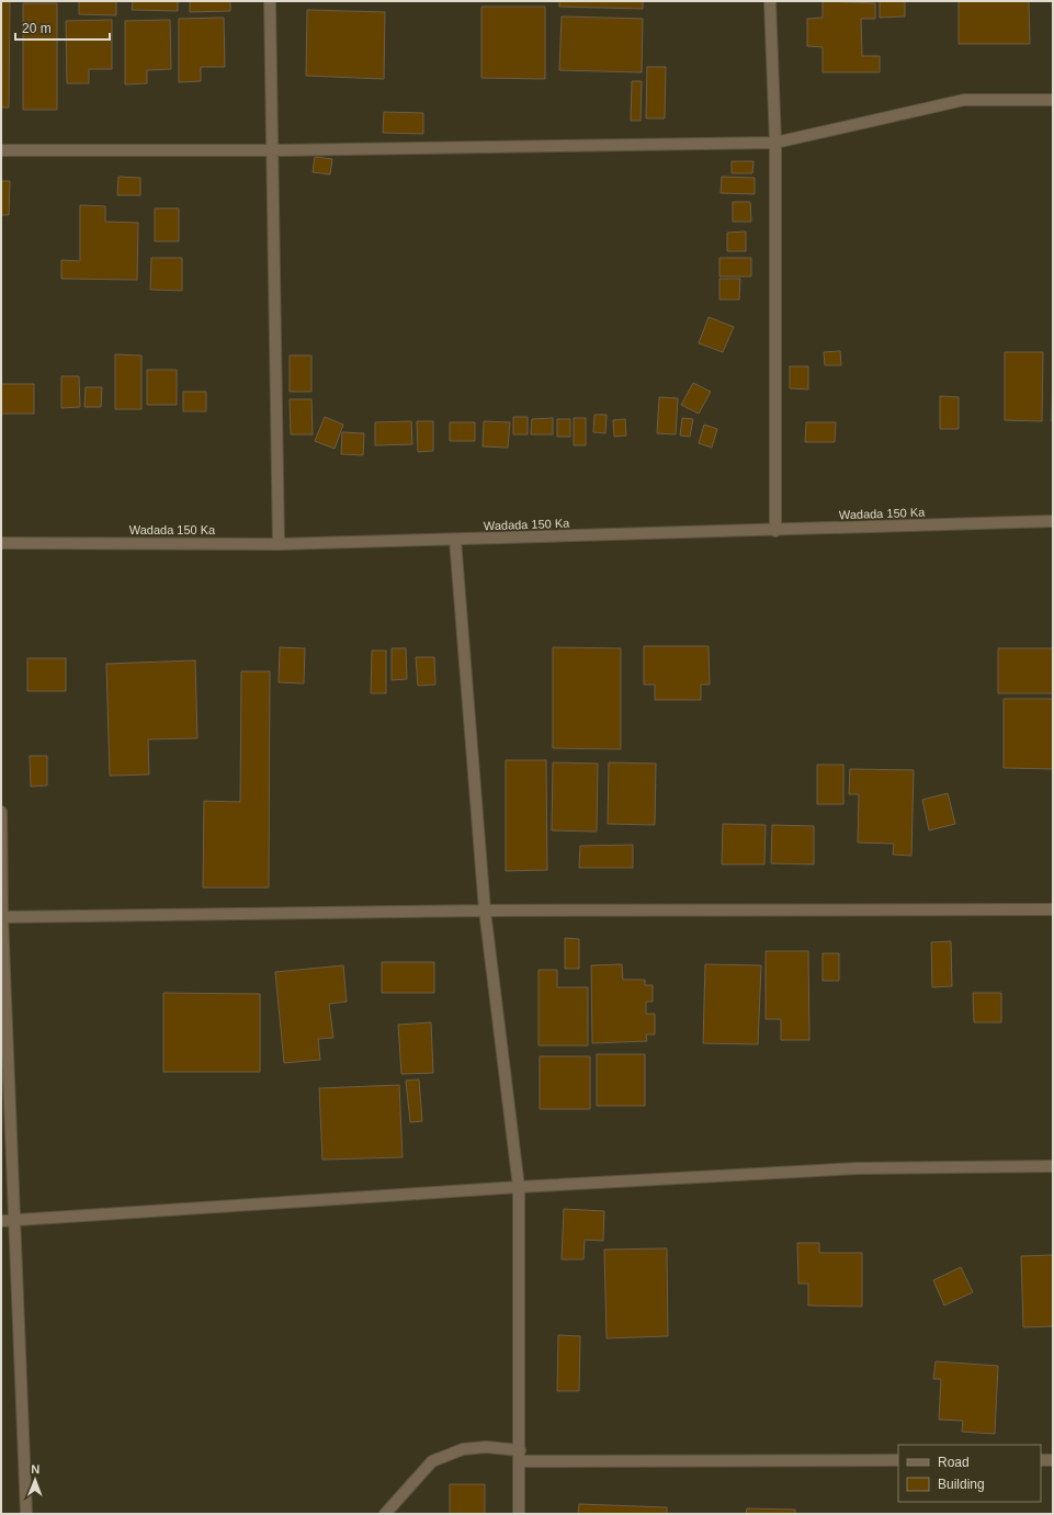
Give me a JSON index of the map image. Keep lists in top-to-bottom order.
{
  "streets": {
    "street": ["Wadada 150 Ka"]
  },
  "legend": ["Road", "Building"],
  "scale_bar": "20 m",
  "north": "top"
}
